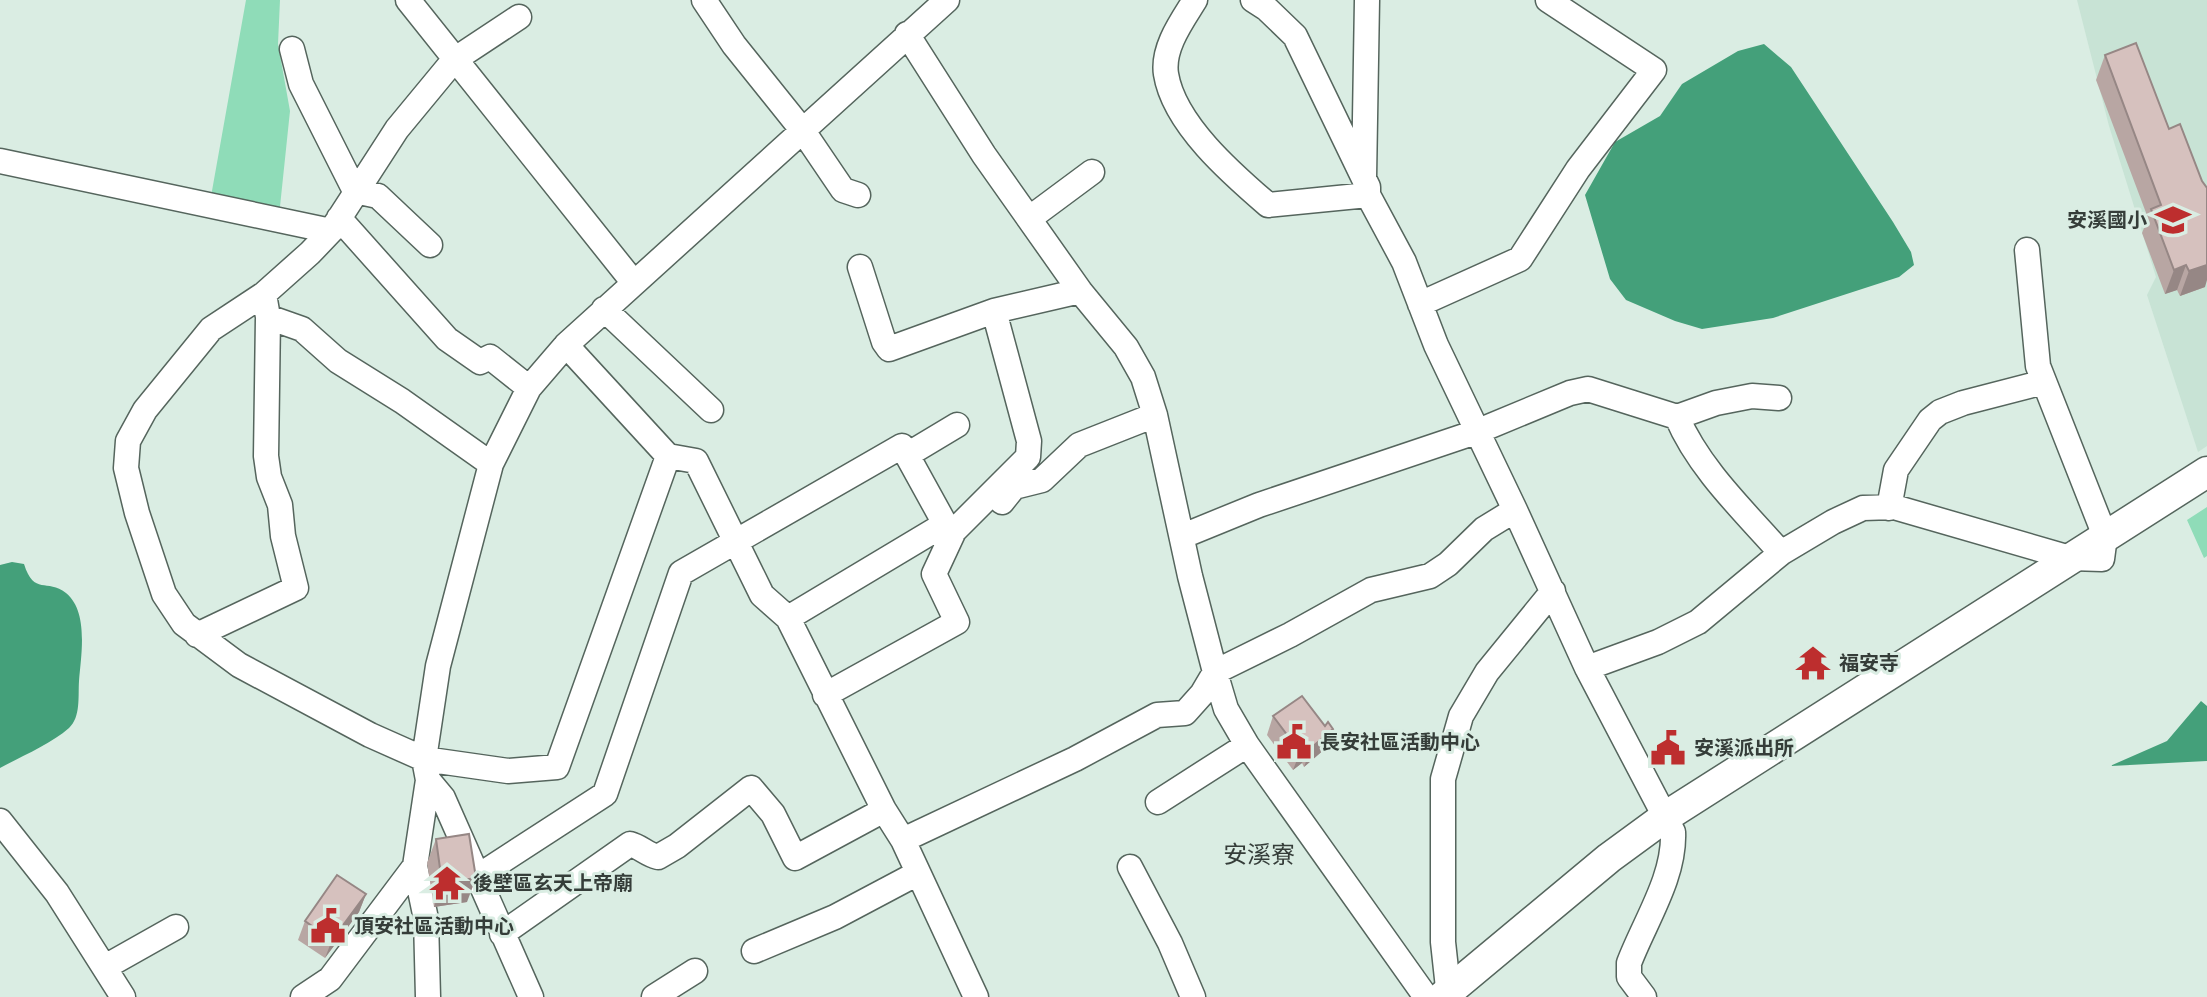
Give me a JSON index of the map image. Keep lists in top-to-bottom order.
{
  "districts": ["安溪寮"],
  "places": {
    "school or university": ["安溪國小"],
    "temple": ["福安寺", "後壁區玄天上帝廟"],
    "public building": ["長安社區活動中心", "安溪派出所", "頂安社區活動中心"]
  }
}
